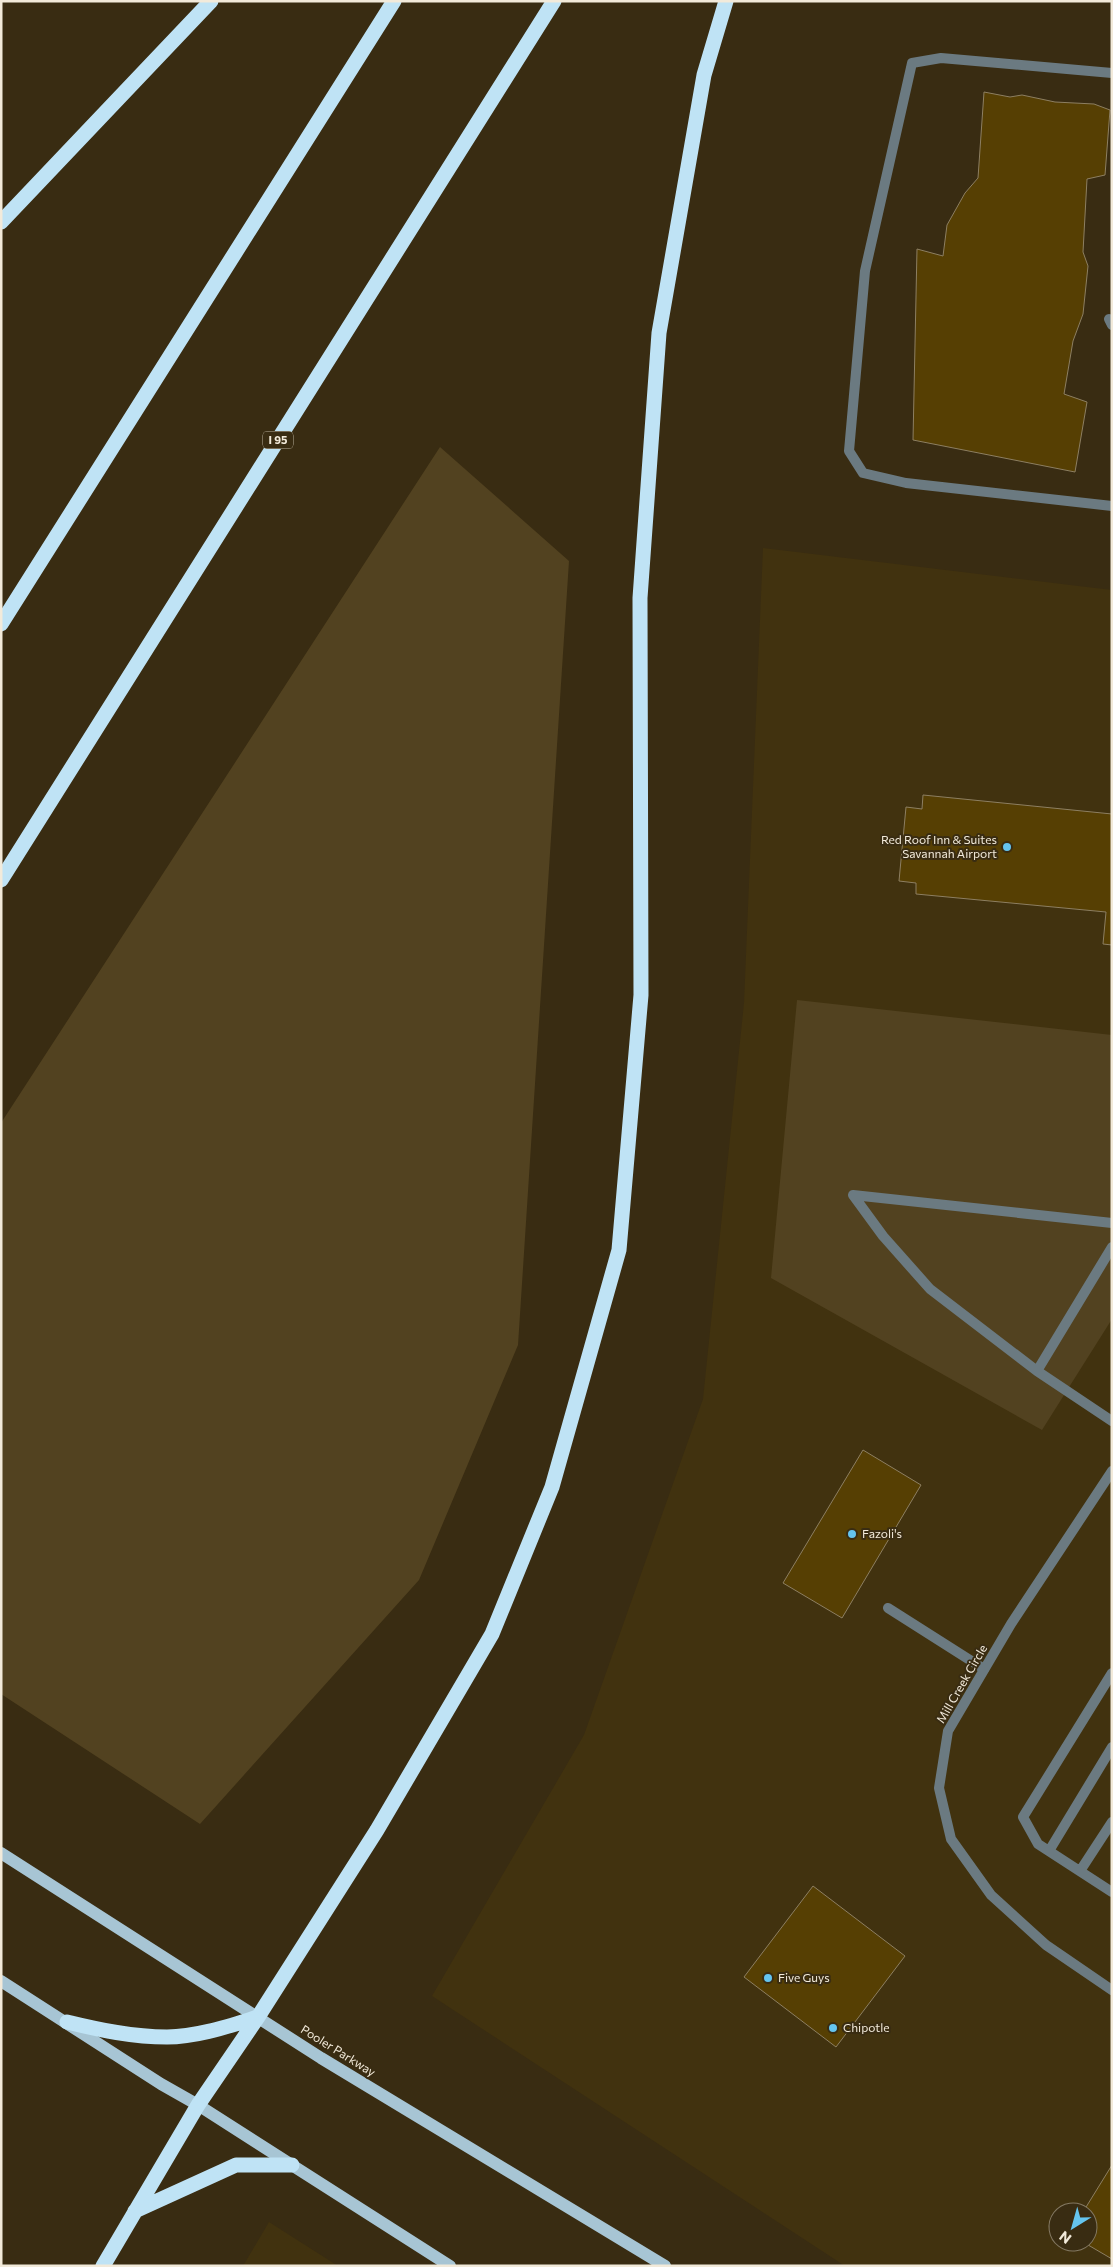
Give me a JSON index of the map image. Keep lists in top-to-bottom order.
{
  "streets": {
    "highway": ["I 95"],
    "main road": ["Pooler Parkway"],
    "street": ["Mill Creek Circle"]
  },
  "places": [
    "Red Roof Inn & Suites Savannah Airport",
    "Fazoli's",
    "Five Guys",
    "Chipotle"
  ],
  "north": "bottom left"
}
